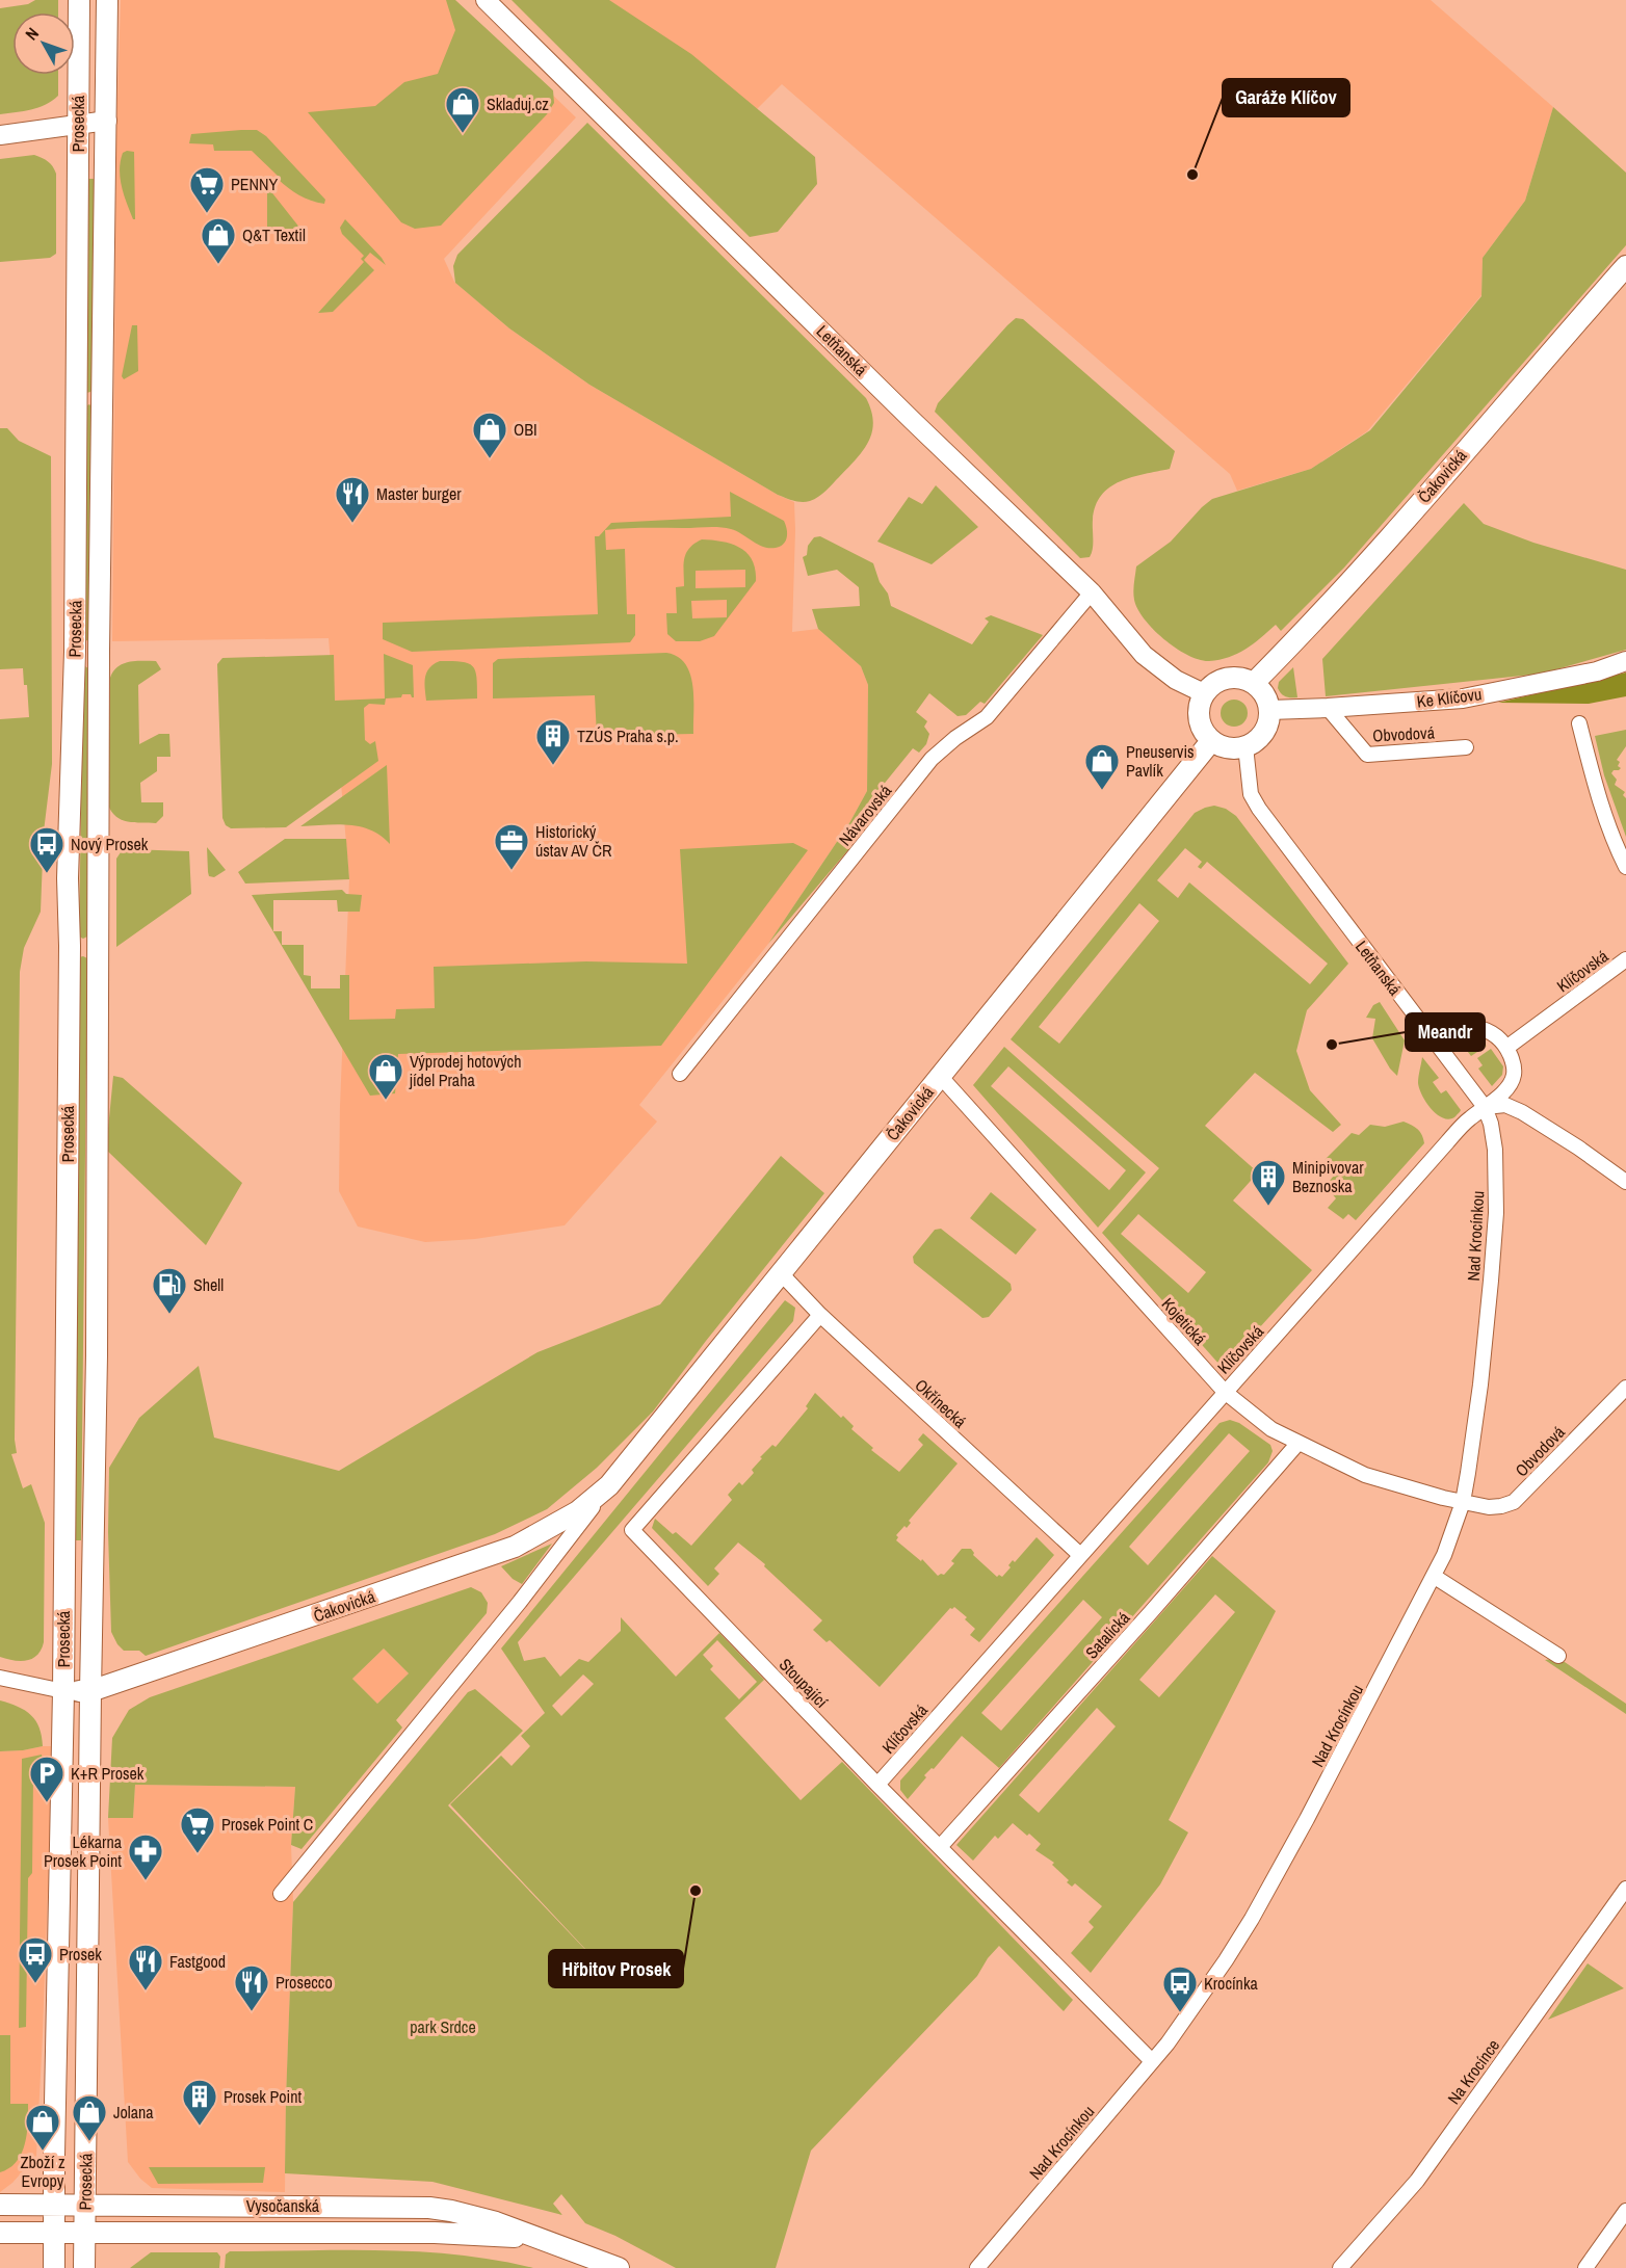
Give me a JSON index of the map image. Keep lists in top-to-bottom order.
{
  "streets": {
    "main road": ["Prosecká", "Čakovická", "Vysočanská"],
    "street": [
      "Letňanská",
      "Ke Klíčovu",
      "Obvodová",
      "Návarovská",
      "Klíčovská",
      "Nad Krocínkou",
      "Kojetická",
      "Okřínecká",
      "Satalická",
      "Stoupající",
      "Na Krocínce"
    ]
  },
  "crossings": [
    ["Prosecká", "Čakovická"],
    ["Prosecká", "Vysočanská"],
    ["Letňanská", "Čakovická"],
    ["Letňanská", "Ke Klíčovu"],
    ["Letňanská", "Návarovská"],
    ["Letňanská", "Klíčovská"],
    ["Letňanská", "Nad Krocínkou"],
    ["Čakovická", "Ke Klíčovu"],
    ["Čakovická", "Kojetická"],
    ["Čakovická", "Okřínecká"],
    ["Ke Klíčovu", "Obvodová"],
    ["Obvodová", "Nad Krocínkou"],
    ["Obvodová", "Kojetická"],
    ["Klíčovská", "Nad Krocínkou"],
    ["Klíčovská", "Kojetická"],
    ["Klíčovská", "Okřínecká"],
    ["Klíčovská", "Stoupající"],
    ["Nad Krocínkou", "Kojetická"],
    ["Nad Krocínkou", "Stoupající"],
    ["Kojetická", "Satalická"],
    ["Okřínecká", "Stoupající"],
    ["Satalická", "Stoupající"]
  ],
  "parks": ["park Srdce"],
  "places": {
    "shop": [
      "Skladuj.cz",
      "Q&T Textil",
      "OBI",
      "Pneuservis Pavlík",
      "Výprodej hotových jídel Praha",
      "Jolana",
      "Zboží z Evropy"
    ],
    "other": ["Garáže Klíčov", "Meandr", "Hřbitov Prosek"],
    "supermarket": ["PENNY", "Prosek Point C"],
    "restaurant": ["Master burger", "Fastgood", "Prosecco"],
    "building": ["TZÚS Praha s.p.", "Minipivovar Beznoska", "Prosek Point"],
    "office": ["Historický ústav AV ČR"],
    "bus stop": ["Nový Prosek", "Prosek", "Krocínka"],
    "fuel station": ["Shell"],
    "parking": ["K+R Prosek"],
    "pharmacy": ["Lékarna Prosek Point"]
  },
  "north": "top left"
}
